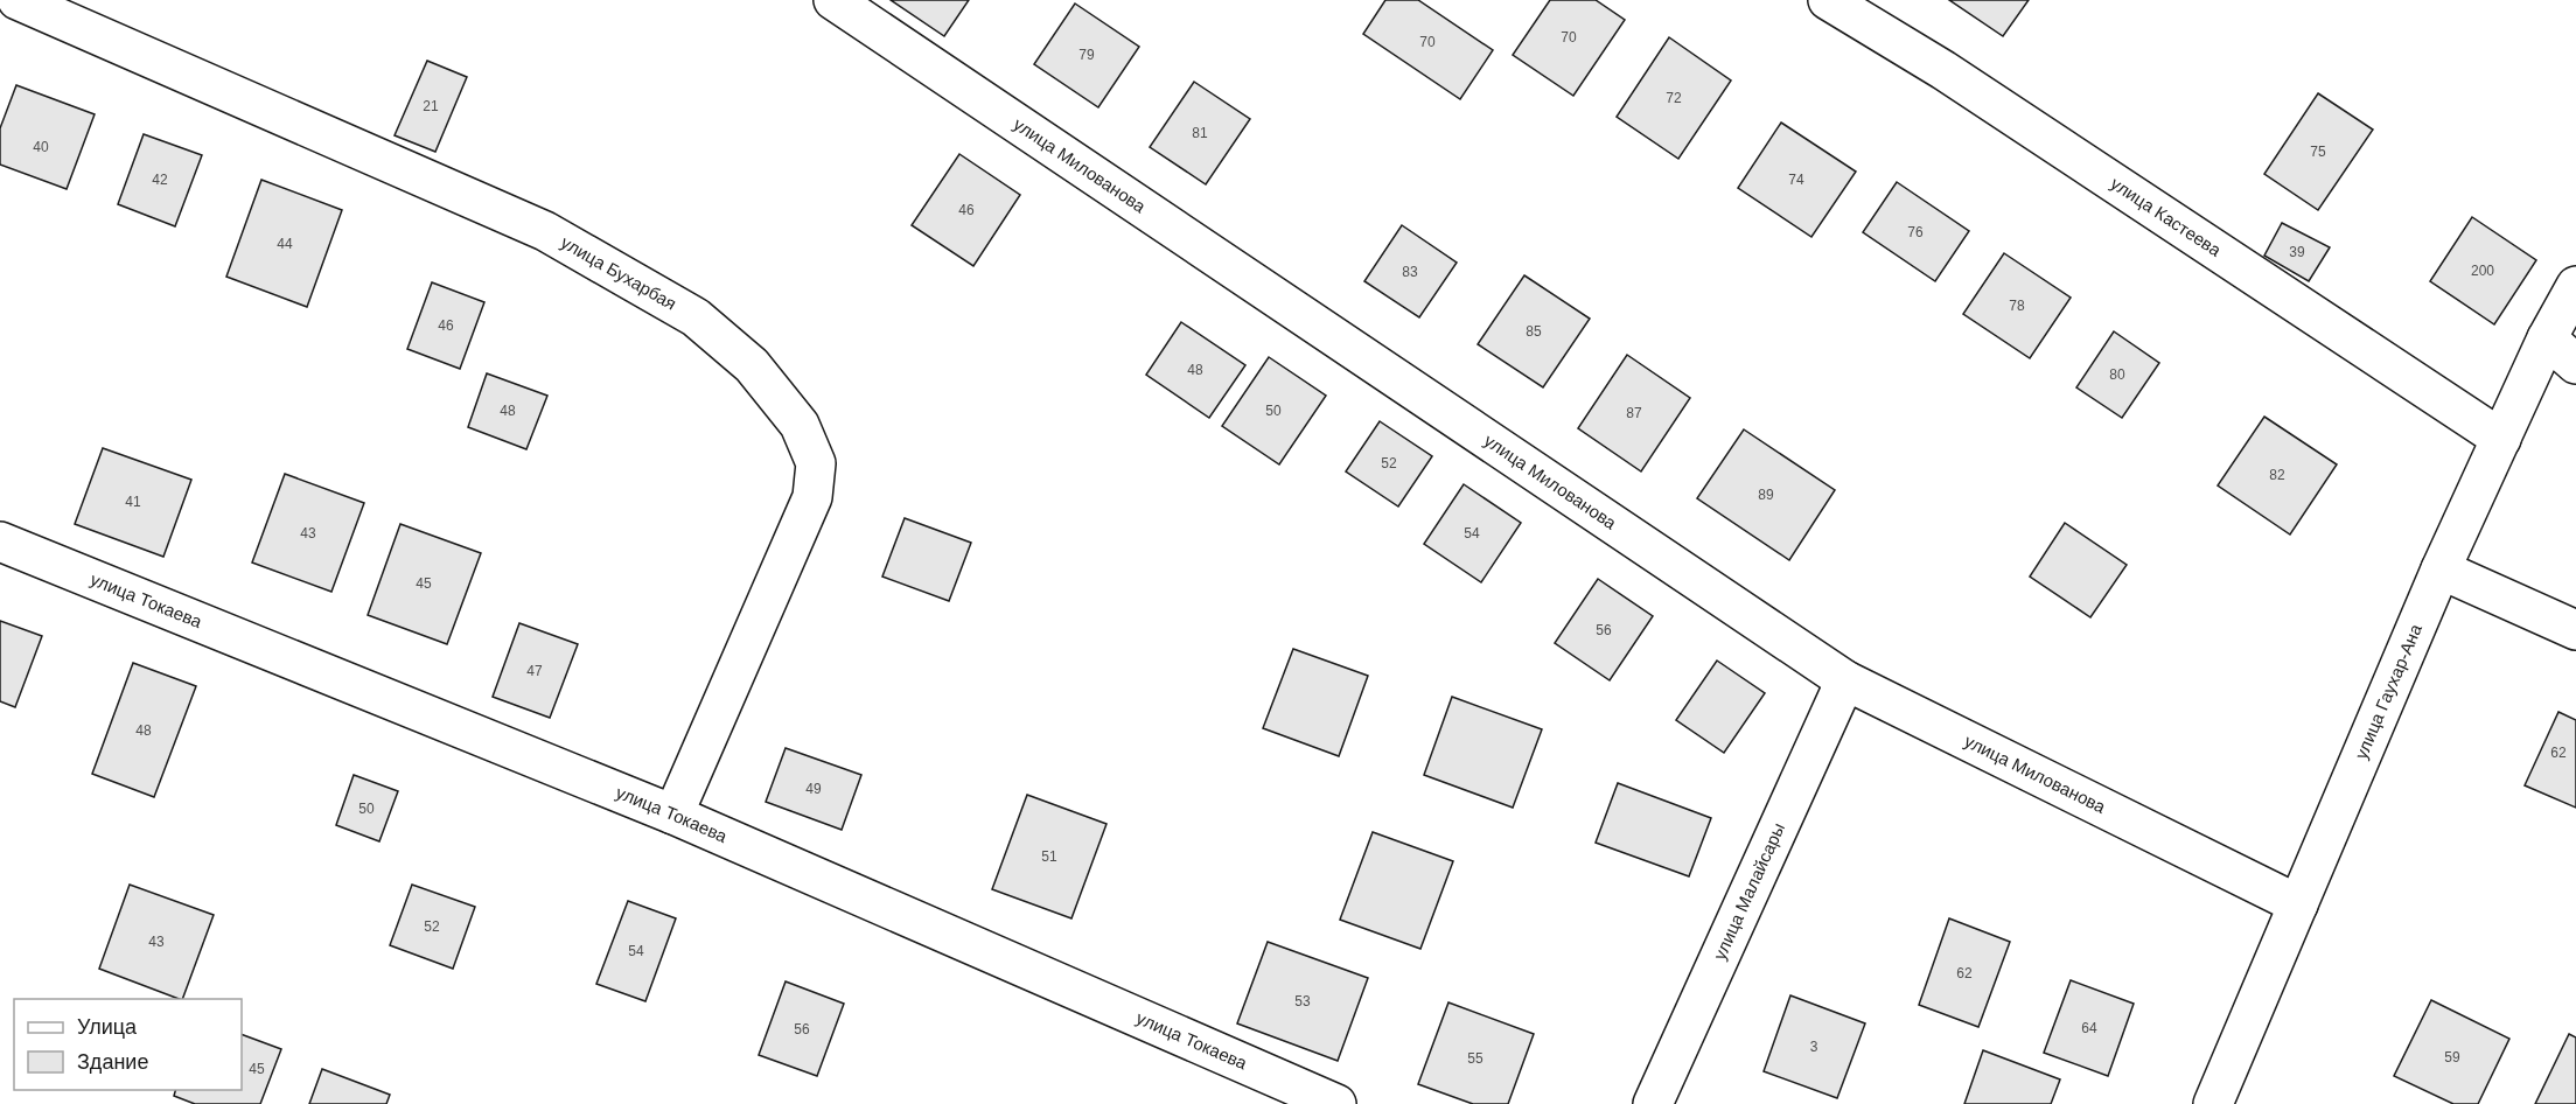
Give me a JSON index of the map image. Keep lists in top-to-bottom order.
{
  "streets": {
    "street": [
      "улица Милованова",
      "улица Кастеева",
      "улица Бухарбая",
      "улица Токаева",
      "улица Гаухар-Ана",
      "улица Малайсары"
    ]
  },
  "crossings": [
    ["улица Милованова", "улица Гаухар-Ана"],
    ["улица Милованова", "улица Малайсары"],
    ["улица Кастеева", "улица Гаухар-Ана"],
    ["улица Бухарбая", "улица Токаева"]
  ],
  "house_numbers": [
    "70",
    "70",
    "79",
    "72",
    "21",
    "81",
    "40",
    "75",
    "42",
    "74",
    "46",
    "76",
    "44",
    "39",
    "200",
    "83",
    "78",
    "46",
    "85",
    "48",
    "80",
    "48",
    "50",
    "87",
    "52",
    "82",
    "89",
    "41",
    "43",
    "54",
    "45",
    "56",
    "47",
    "48",
    "62",
    "49",
    "50",
    "51",
    "52",
    "43",
    "54",
    "62",
    "53",
    "64",
    "56",
    "3",
    "59",
    "55",
    "45"
  ],
  "legend": ["Улица", "Здание"]
}
